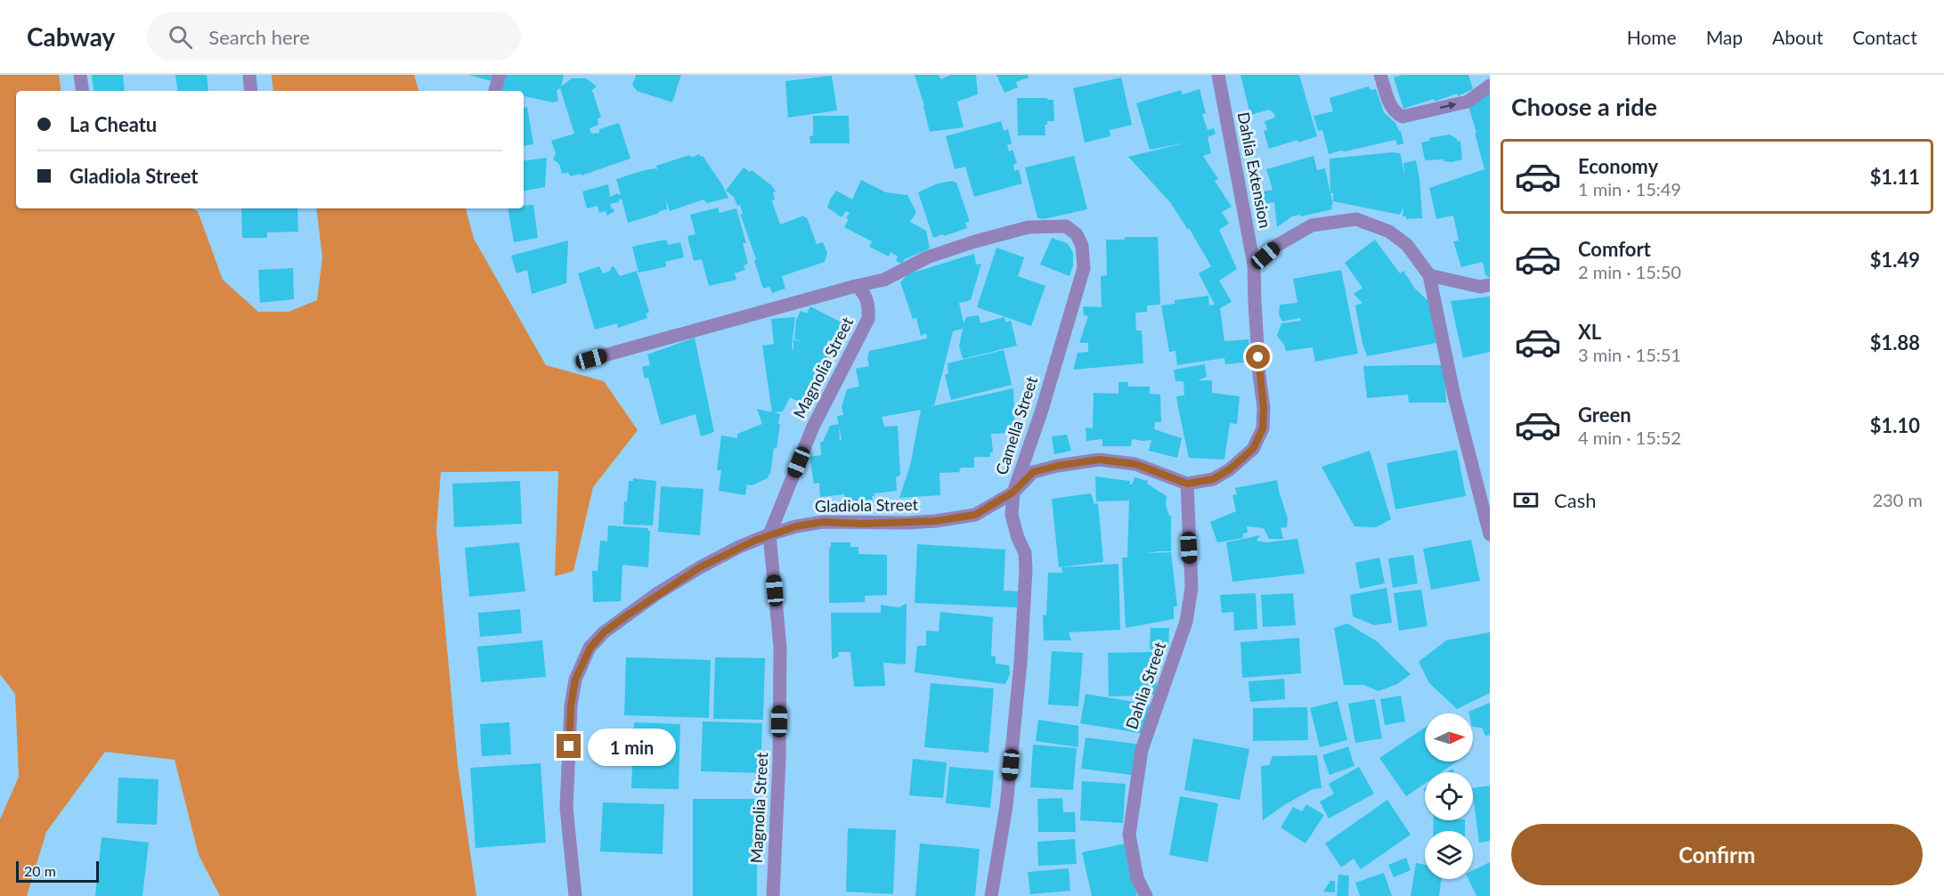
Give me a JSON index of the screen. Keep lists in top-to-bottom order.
{
  "streets": {
    "street": [
      "Dahlia Extension",
      "Magnolia Street",
      "Camella Street",
      "Gladiola Street",
      "Dahlia Street"
    ]
  },
  "crossings": [
    ["Dahlia Extension", "Gladiola Street"],
    ["Dahlia Extension", "Dahlia Street"],
    ["Magnolia Street", "Camella Street"],
    ["Magnolia Street", "Gladiola Street"],
    ["Camella Street", "Gladiola Street"],
    ["Gladiola Street", "Dahlia Street"]
  ],
  "scale_bar": "20 m",
  "north": "right",
  "page": {
    "header": "Cabway",
    "search": "Search here",
    "nav": [
      "Home",
      "Map",
      "About",
      "Contact"
    ],
    "heading": "Choose a ride",
    "banner": ["La Cheatu", "Gladiola Street"],
    "list": [
      {
        "name": "Economy",
        "note": "1 min · 15:49",
        "value": "$1.11"
      },
      {
        "name": "Comfort",
        "note": "2 min · 15:50",
        "value": "$1.49"
      },
      {
        "name": "XL",
        "note": "3 min · 15:51",
        "value": "$1.88"
      },
      {
        "name": "Green",
        "note": "4 min · 15:52",
        "value": "$1.10"
      }
    ],
    "pay": ["Cash", "230 m"],
    "bubble": "1 min",
    "buttons": "Confirm",
    "scale": "20 m"
  }
}
